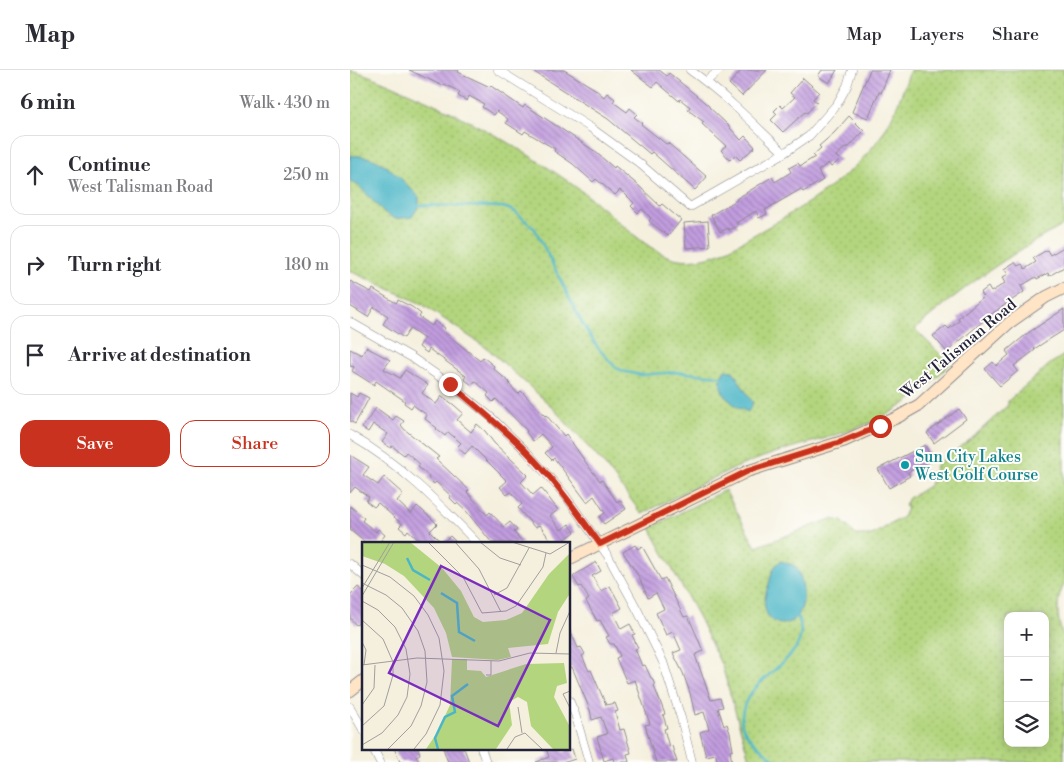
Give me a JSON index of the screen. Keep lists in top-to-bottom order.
{
  "streets": {
    "street": ["West Talisman Road"]
  },
  "places": ["Sun City Lakes West Golf Course"],
  "page": {
    "header": "Map",
    "nav": ["Map", "Layers", "Share"],
    "heading": ["6 min", "Walk · 430 m"],
    "list": [
      ["Continue", "West Talisman Road", "250 m"],
      ["Turn right", "180 m"],
      "Arrive at destination"
    ],
    "buttons": ["Save", "Share"],
    "map_buttons": ["+", "−"]
  }
}
